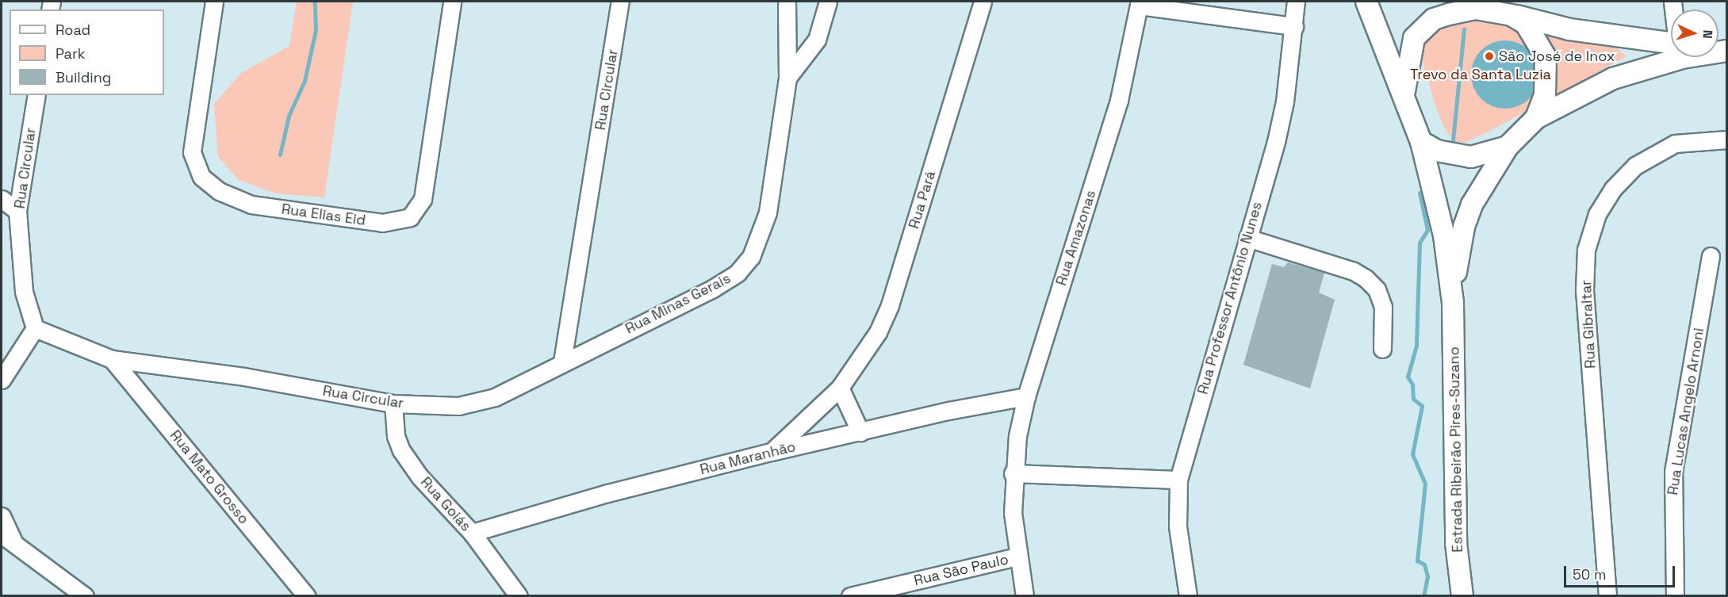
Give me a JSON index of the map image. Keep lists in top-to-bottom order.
{
  "streets": {
    "main road": ["Estrada Ribeirão Pires-Suzano"],
    "street": [
      "Rua Circular",
      "Rua Pará",
      "Rua Elias Eid",
      "Rua Amazonas",
      "Rua Professor Antônio Nunes",
      "Rua Minas Gerais",
      "Rua Gibraltar",
      "Rua Lucas Angelo Arnoni",
      "Rua Maranhão",
      "Rua Mato Grosso",
      "Rua Goiás",
      "Rua São Paulo"
    ]
  },
  "crossings": [
    ["Rua Circular", "Rua Minas Gerais"],
    ["Rua Circular", "Rua Mato Grosso"],
    ["Rua Circular", "Rua Goiás"],
    ["Rua Pará", "Rua Maranhão"],
    ["Rua Amazonas", "Rua Maranhão"],
    ["Rua Amazonas", "Rua São Paulo"],
    ["Rua Maranhão", "Rua Goiás"]
  ],
  "parks": ["Trevo da Santa Luzia"],
  "places": ["São José de Inox"],
  "legend": ["Road", "Park", "Building"],
  "scale_bar": "50 m",
  "north": "right"
}
